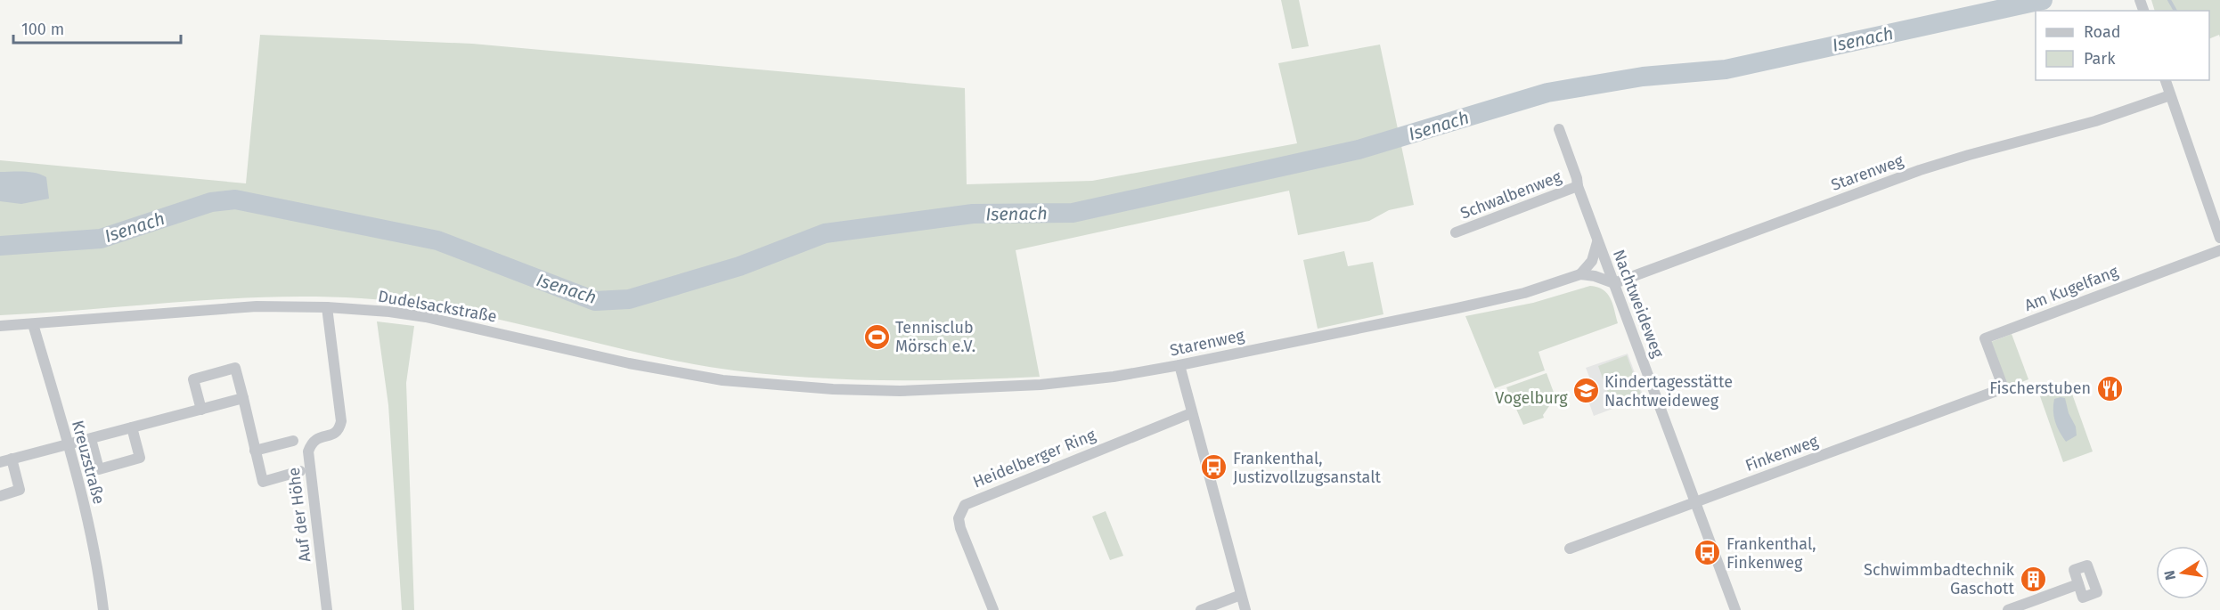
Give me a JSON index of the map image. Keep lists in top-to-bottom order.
{
  "streets": {
    "street": [
      "Starenweg",
      "Schwalbenweg",
      "Am Kugelfang",
      "Nachtweideweg",
      "Dudelsackstraße",
      "Finkenweg",
      "Heidelberger Ring",
      "Kreuzstraße",
      "Auf der Höhe"
    ]
  },
  "crossings": [
    ["Starenweg", "Nachtweideweg"],
    ["Starenweg", "Dudelsackstraße"],
    ["Schwalbenweg", "Nachtweideweg"],
    ["Am Kugelfang", "Finkenweg"],
    ["Nachtweideweg", "Finkenweg"],
    ["Dudelsackstraße", "Kreuzstraße"],
    ["Dudelsackstraße", "Auf der Höhe"]
  ],
  "water": ["Isenach"],
  "parks": ["Vogelburg"],
  "places": {
    "sports": ["Tennisclub Mörsch e.V."],
    "restaurant": ["Fischerstuben"],
    "school or university": ["Kindertagesstätte Nachtweideweg"],
    "bus stop": ["Frankenthal, Justizvollzugsanstalt", "Frankenthal, Finkenweg"],
    "building": ["Schwimmbadtechnik Gaschott"]
  },
  "legend": ["Road", "Park"],
  "scale_bar": "100 m",
  "north": "left"
}
